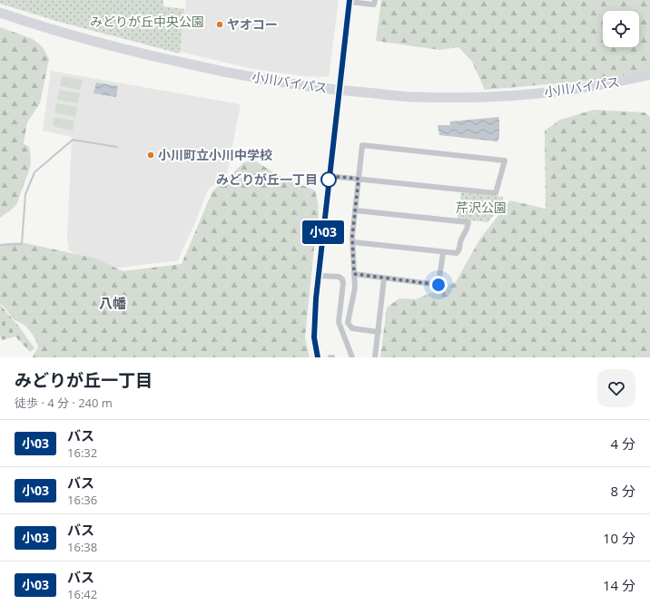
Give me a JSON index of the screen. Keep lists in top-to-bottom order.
{
  "streets": {
    "highway": ["小川バイパス"]
  },
  "districts": ["八幡"],
  "parks": ["みどりが丘中央公園", "芹沢公園"],
  "places": ["ヤオコー", "小川町立小川中学校", "みどりが丘一丁目"],
  "lines": ["bus line 小03"],
  "page": {
    "on_map": "小03",
    "heading": ["みどりが丘一丁目", "徒歩 · 4 分 · 240 m"],
    "list": [
      {
        "mark": "小03",
        "name": "バス",
        "note": "16:32",
        "value": "4 分"
      },
      {
        "mark": "小03",
        "name": "バス",
        "note": "16:36",
        "value": "8 分"
      },
      {
        "mark": "小03",
        "name": "バス",
        "note": "16:38",
        "value": "10 分"
      },
      {
        "mark": "小03",
        "name": "バス",
        "note": "16:42",
        "value": "14 分"
      }
    ]
  }
}
